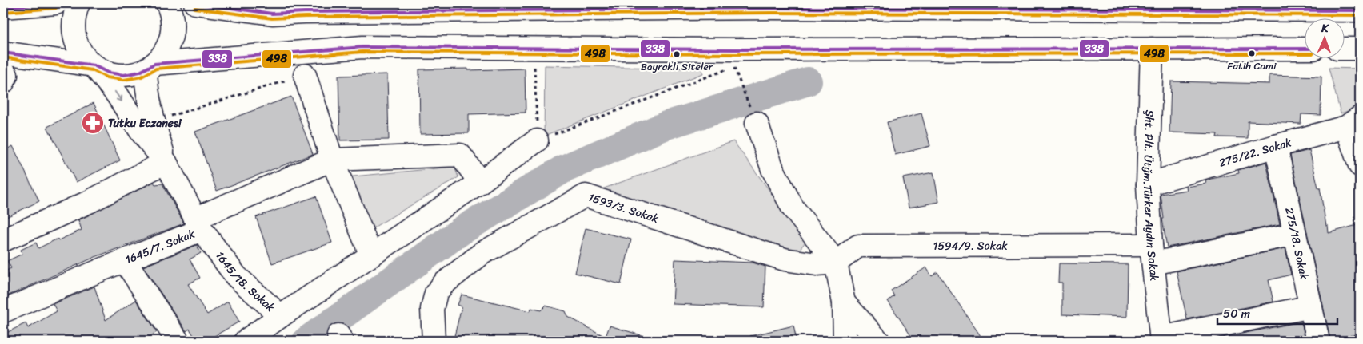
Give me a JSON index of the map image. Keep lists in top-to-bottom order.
{
  "streets": {
    "street": [
      "275/22. Sokak",
      "Şht. Plt. Ütğm.Türker Aydın Sokak",
      "1593/3. Sokak",
      "275/18. Sokak",
      "1594/9. Sokak",
      "1645/7. Sokak",
      "1645/18. Sokak"
    ]
  },
  "crossings": [
    ["275/22. Sokak", "Şht. Plt. Ütğm.Türker Aydın Sokak"],
    ["275/22. Sokak", "275/18. Sokak"],
    ["Şht. Plt. Ütğm.Türker Aydın Sokak", "1594/9. Sokak"],
    ["1593/3. Sokak", "1594/9. Sokak"],
    ["275/18. Sokak", "1594/9. Sokak"],
    ["1645/7. Sokak", "1645/18. Sokak"]
  ],
  "places": {
    "other": ["Fatih Cami", "Bayraklı Siteler"],
    "pharmacy": ["Tutku Eczanesi"]
  },
  "lines": ["transit line 338", "transit line 498"],
  "scale_bar": "50 m",
  "north": "top"
}
